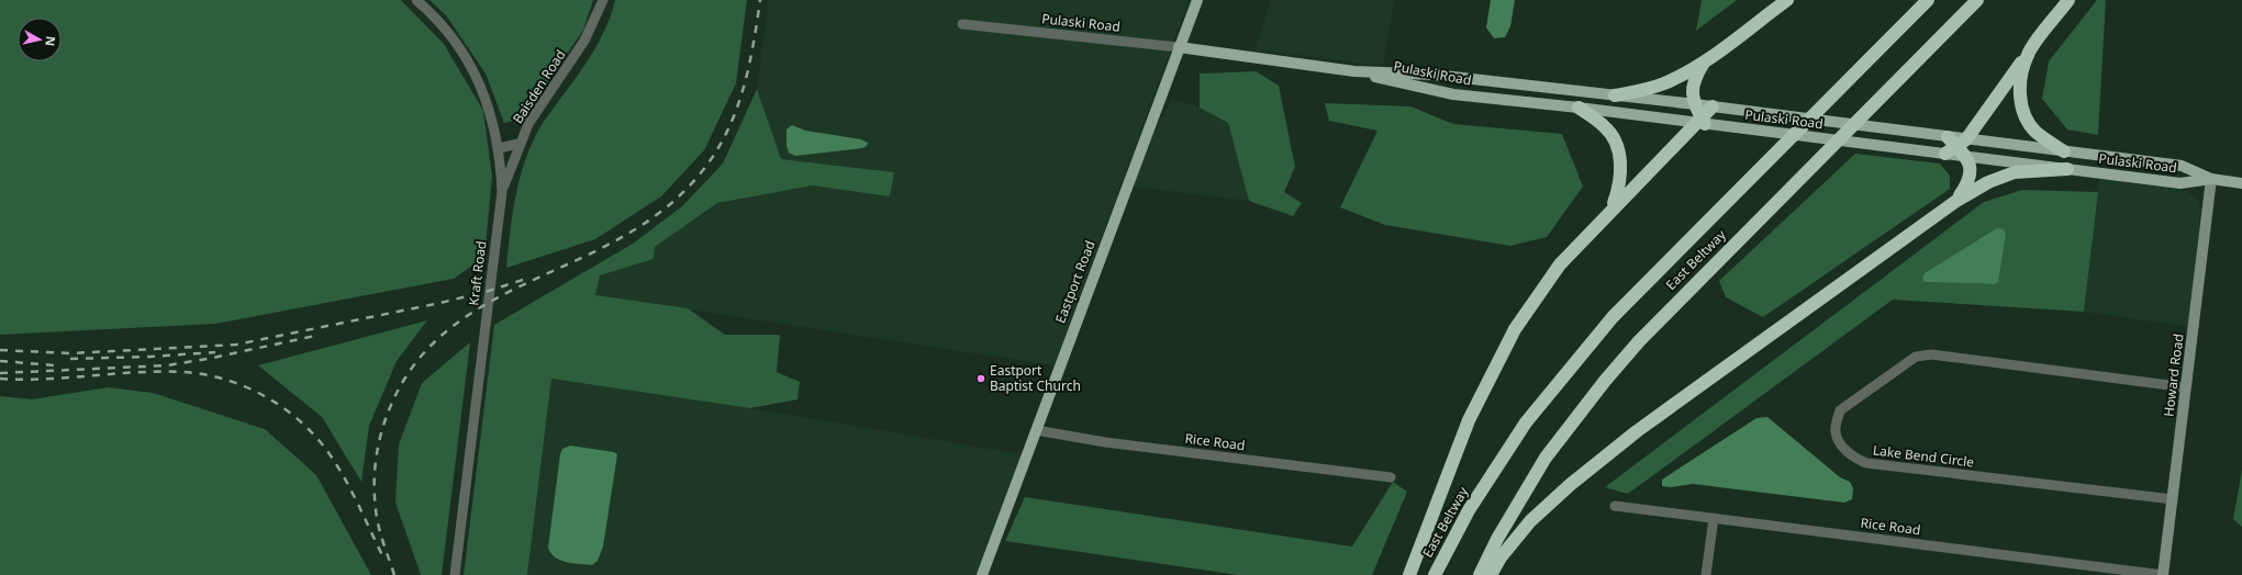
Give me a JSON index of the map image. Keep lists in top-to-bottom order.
{
  "streets": {
    "highway": ["East Beltway"],
    "main road": ["Pulaski Road", "Eastport Road"],
    "street": [
      "Baisden Road",
      "Kraft Road",
      "Howard Road",
      "Rice Road",
      "Lake Bend Circle"
    ]
  },
  "crossings": [
    ["Pulaski Road", "Eastport Road"],
    ["Pulaski Road", "Howard Road"],
    ["Baisden Road", "Kraft Road"],
    ["Eastport Road", "Rice Road"],
    ["Howard Road", "Rice Road"],
    ["Howard Road", "Lake Bend Circle"]
  ],
  "places": ["Eastport Baptist Church"],
  "north": "right"
}
